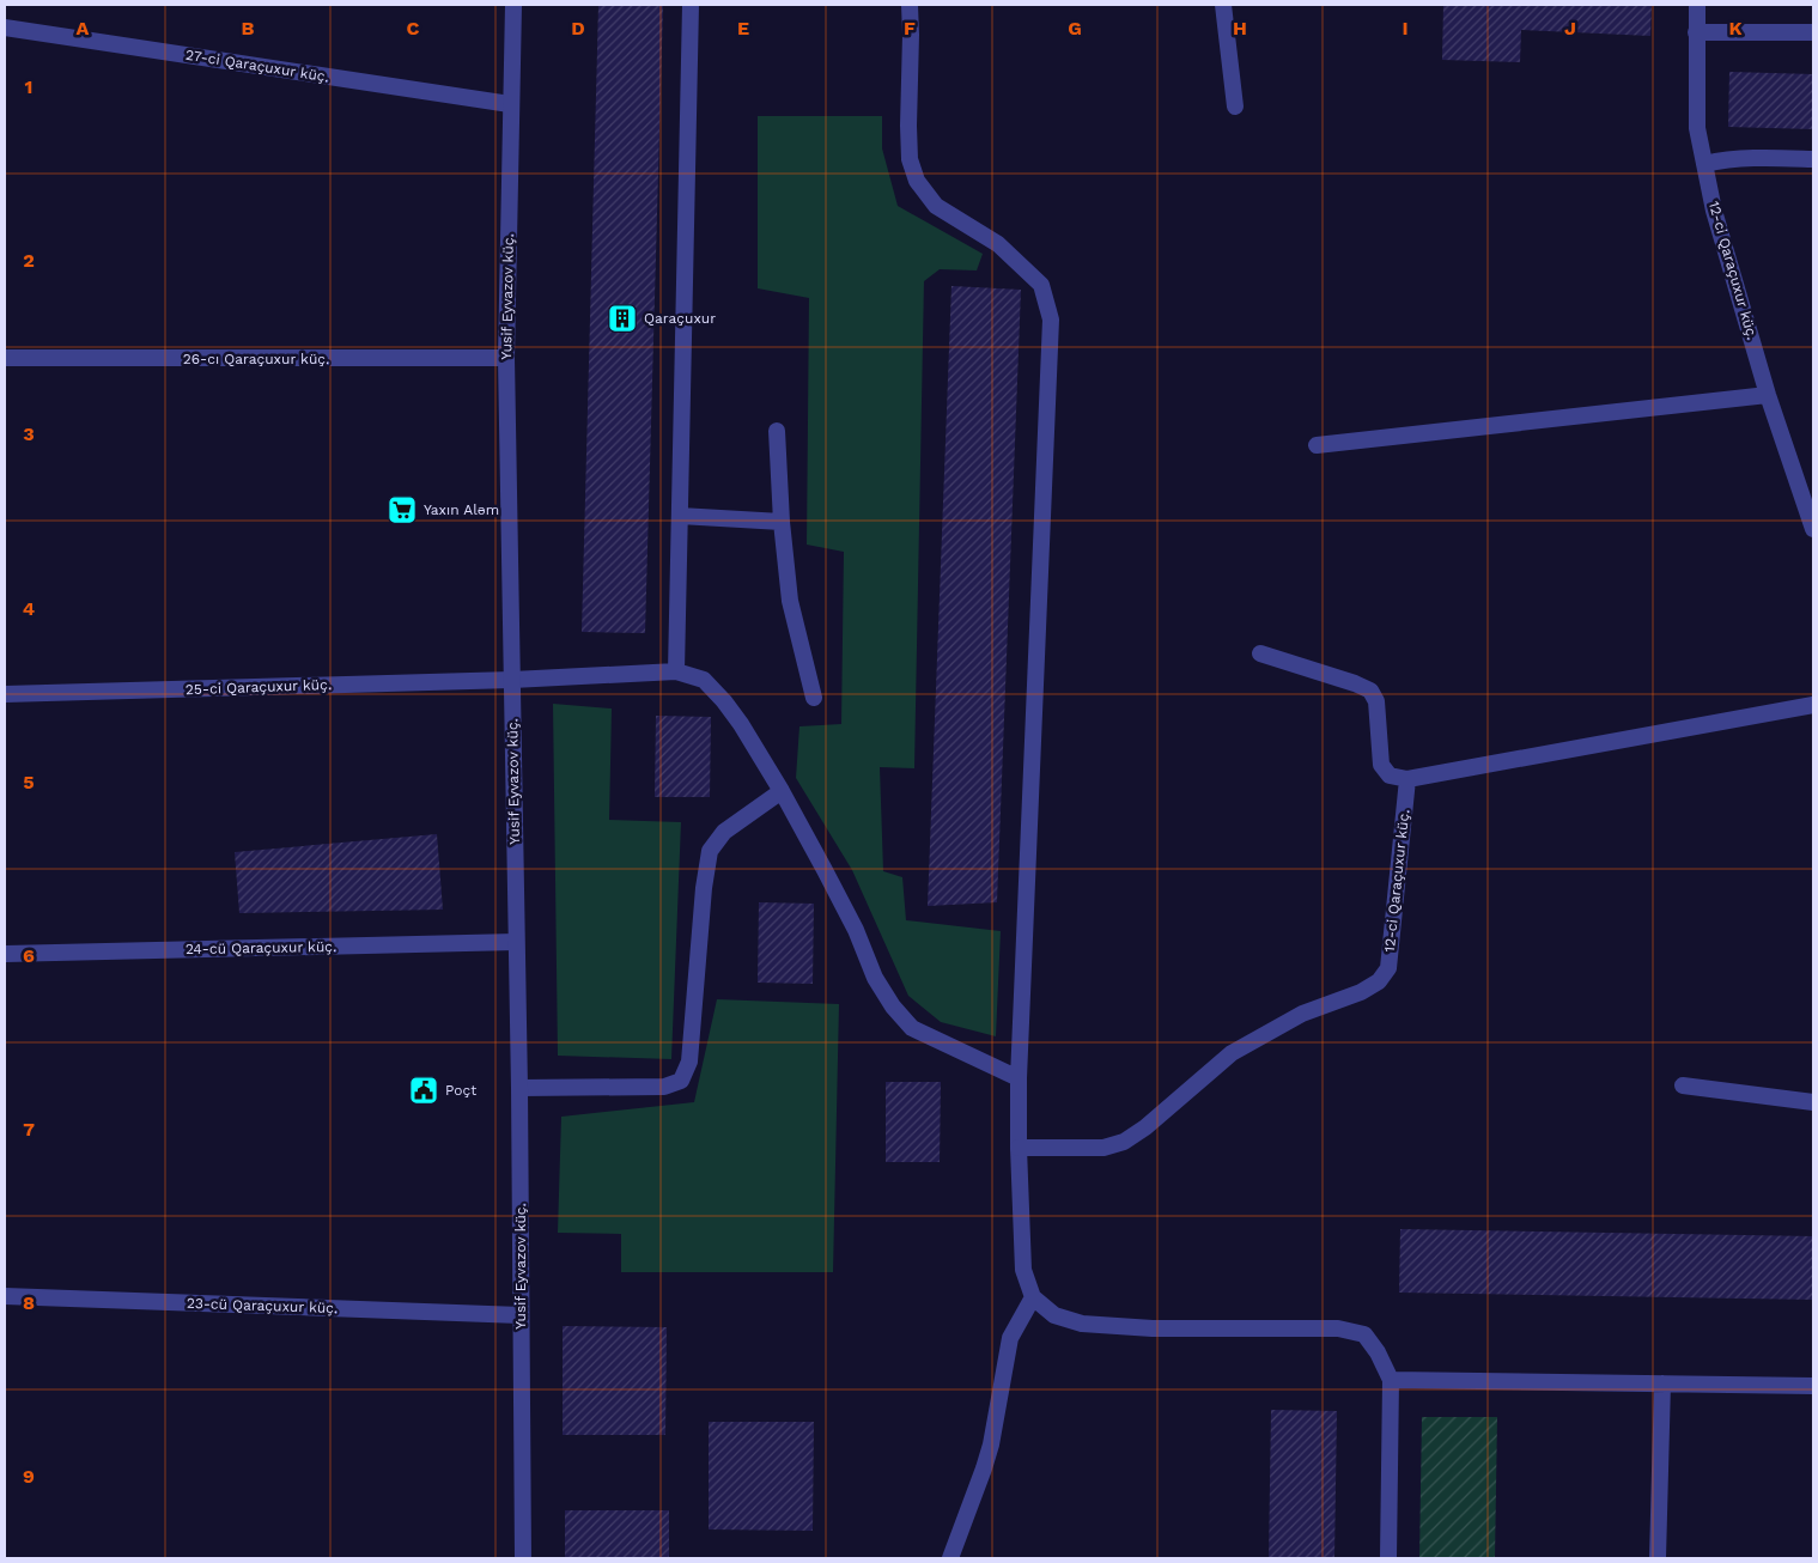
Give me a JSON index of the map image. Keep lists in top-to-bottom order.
{
  "streets": {
    "street": [
      "27-ci Qaraçuxur küç.",
      "12-ci Qaraçuxur küç.",
      "Yusif Eyvazov küç.",
      "26-cı Qaraçuxur küç.",
      "25-ci Qaraçuxur küç.",
      "24-cü Qaraçuxur küç.",
      "23-cü Qaraçuxur küç."
    ]
  },
  "crossings": [
    ["27-ci Qaraçuxur küç.", "Yusif Eyvazov küç."],
    ["Yusif Eyvazov küç.", "26-cı Qaraçuxur küç."],
    ["Yusif Eyvazov küç.", "25-ci Qaraçuxur küç."],
    ["Yusif Eyvazov küç.", "24-cü Qaraçuxur küç."],
    ["Yusif Eyvazov küç.", "23-cü Qaraçuxur küç."]
  ],
  "places": {
    "building": ["Qaraçuxur"],
    "supermarket": ["Yaxın Aləm"],
    "public building": ["Poçt"]
  },
  "grid": {
    "columns": [
      "A",
      "B",
      "C",
      "D",
      "E",
      "F",
      "G",
      "H",
      "I",
      "J",
      "K"
    ],
    "rows": [
      "1",
      "2",
      "3",
      "4",
      "5",
      "6",
      "7",
      "8",
      "9"
    ]
  }
}
